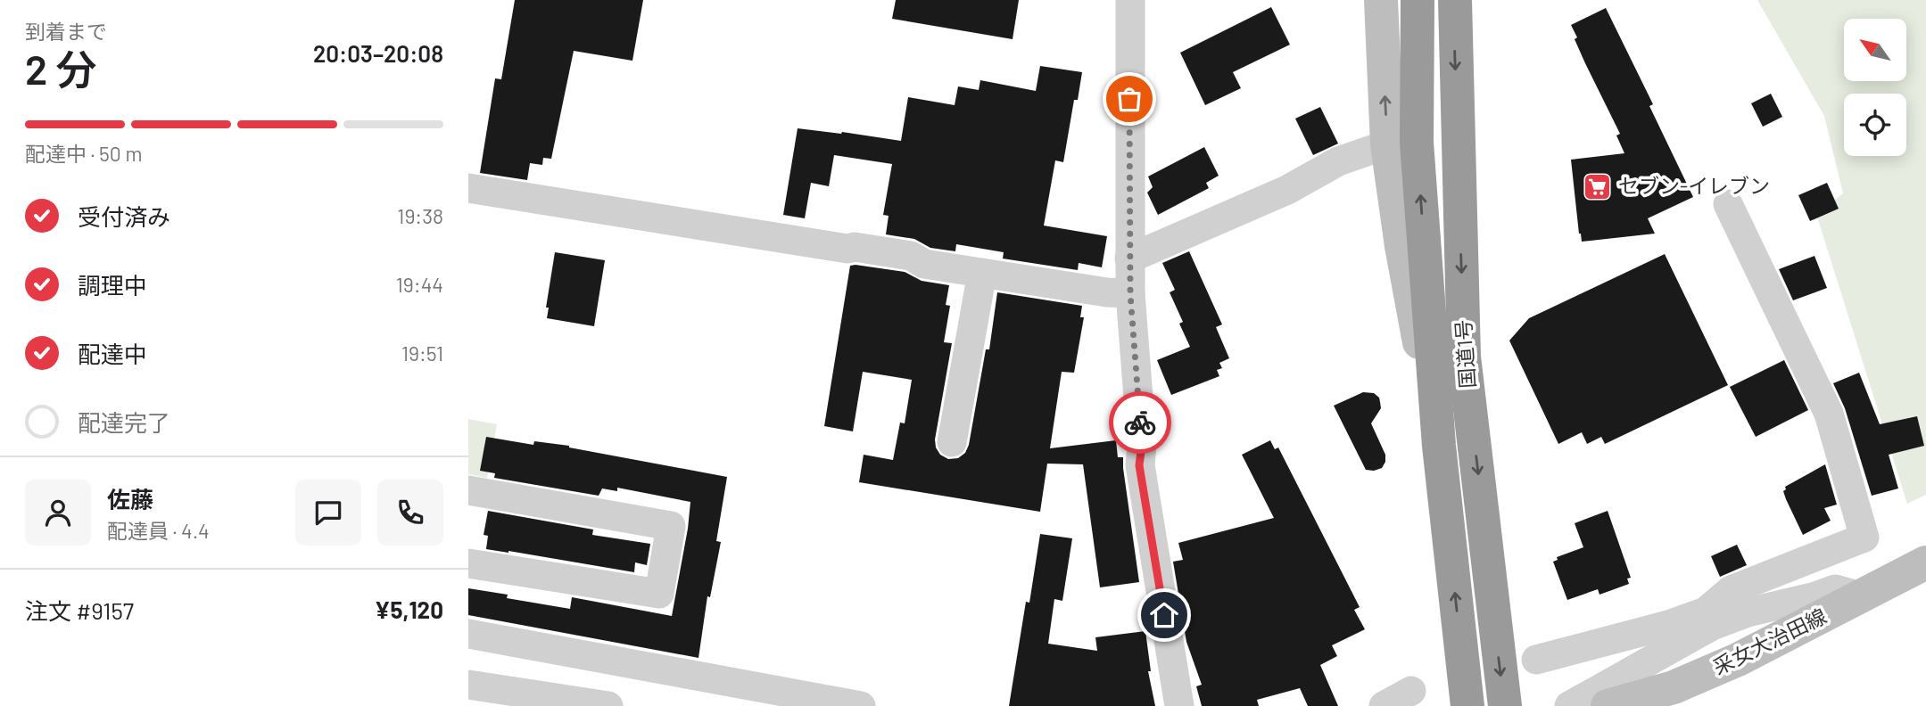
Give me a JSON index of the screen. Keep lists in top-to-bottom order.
{
  "streets": {
    "highway": ["国道1号"],
    "main road": ["采女大治田線"]
  },
  "places": {
    "supermarket": ["セブン-イレブン"]
  },
  "north": "top left",
  "page": {
    "heading": ["2 分", "到着まで", "20:03–20:08"],
    "panel": [
      "佐藤",
      "配達員 · 4.4",
      "注文 #9157",
      "¥5,120"
    ],
    "bar": "配達中 · 50 m",
    "list": [
      ["受付済み", "19:38"],
      ["調理中", "19:44"],
      ["配達中", "19:51"],
      "配達完了"
    ]
  }
}
